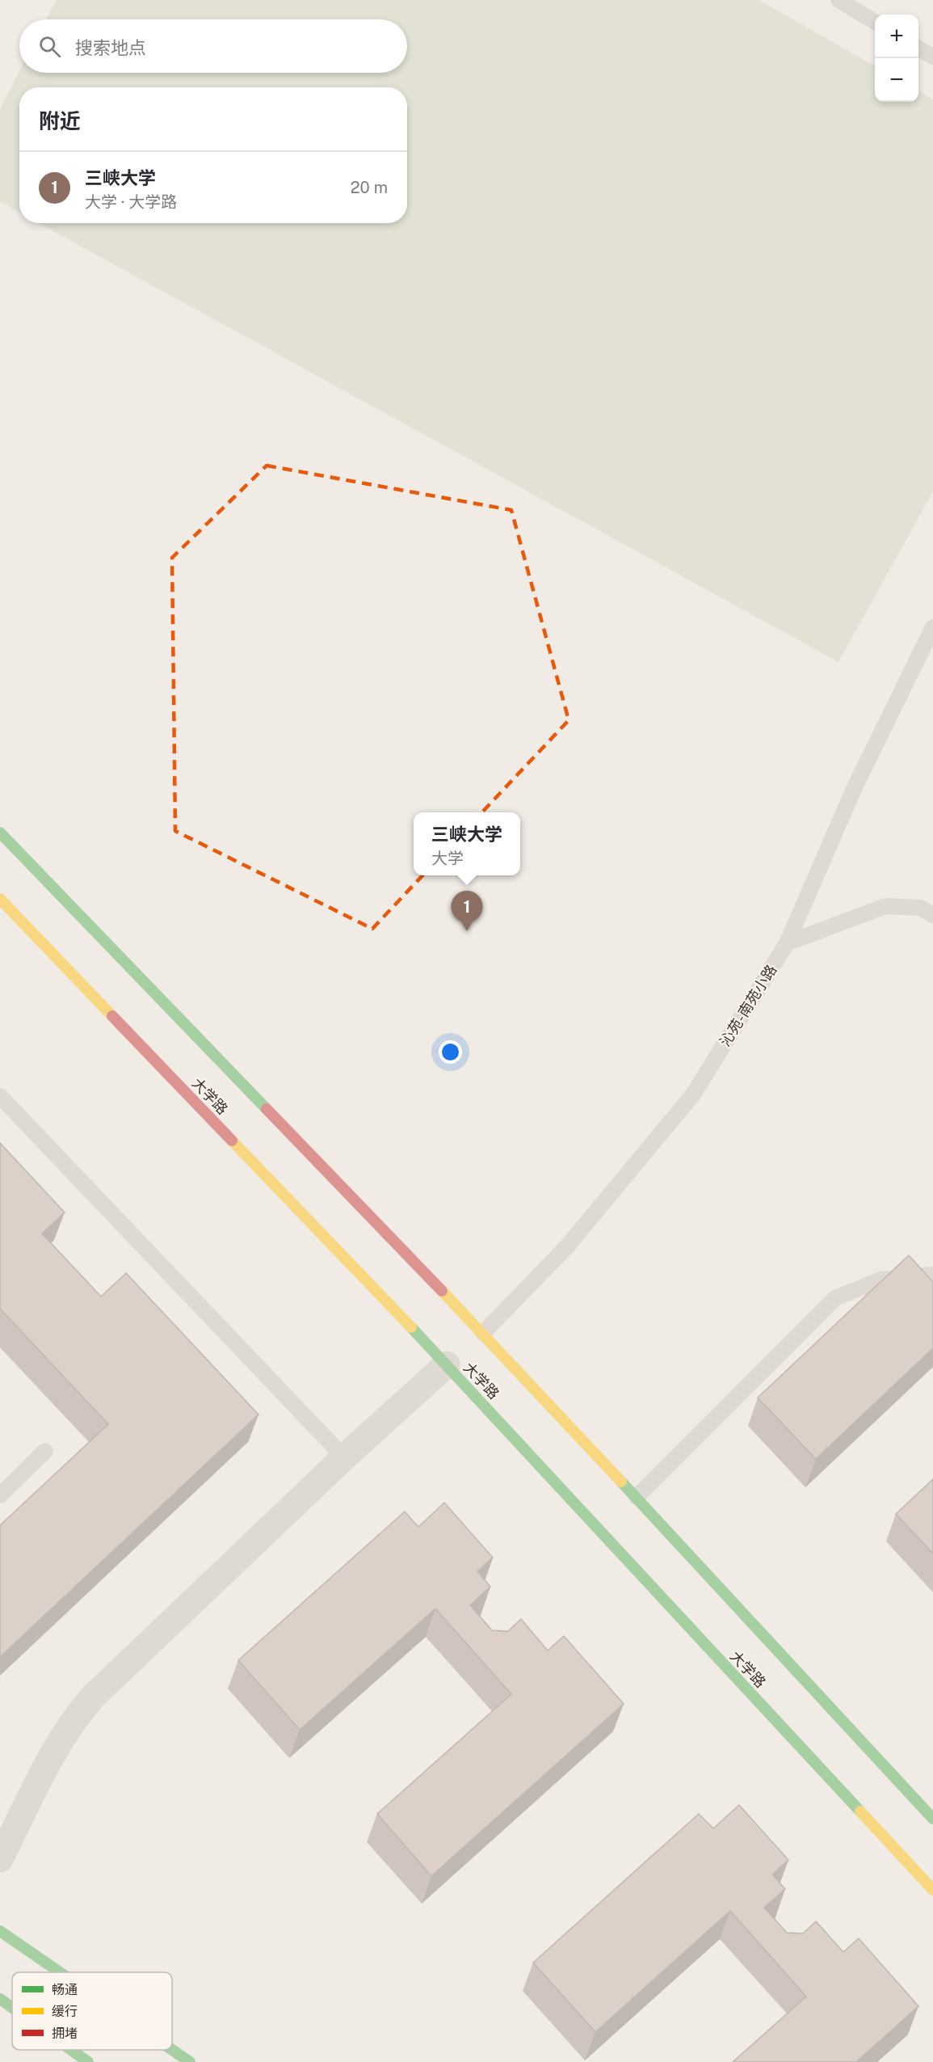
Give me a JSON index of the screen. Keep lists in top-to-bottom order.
{
  "streets": {
    "main road": ["大学路"],
    "lane": ["沁苑-南苑小路"]
  },
  "legend": ["畅通", "缓行", "拥堵"],
  "page": {
    "map_buttons": ["+", "−"],
    "search": "搜索地点",
    "heading": "附近",
    "list": [
      {
        "mark": "1",
        "name": "三峡大学",
        "note": "大学 · 大学路",
        "value": "20 m"
      }
    ],
    "popup": ["三峡大学", "大学"],
    "pins": "1"
  }
}
